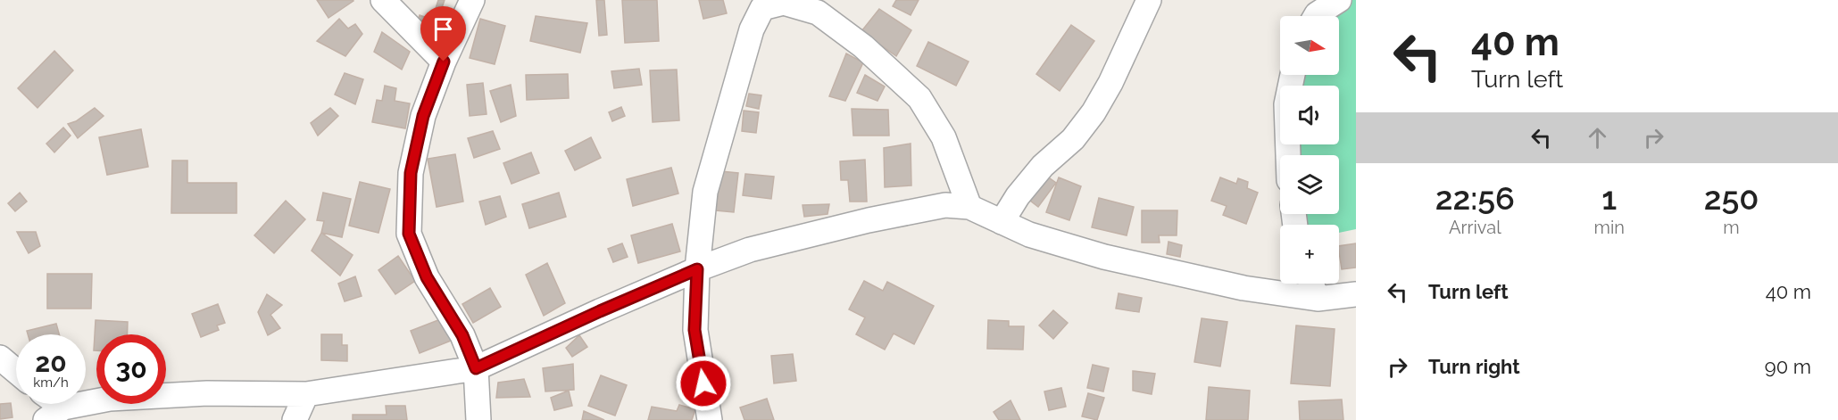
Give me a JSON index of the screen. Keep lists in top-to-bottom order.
{
  "north": "right",
  "page": {
    "turn": ["40 m", "Turn left"],
    "map_buttons": "+",
    "eta": [
      "22:56",
      "Arrival",
      "1",
      "min",
      "250",
      "m"
    ],
    "list": [
      {
        "name": "Turn left",
        "value": "40 m"
      },
      {
        "name": "Turn right",
        "value": "90 m"
      }
    ],
    "speed": "20 km/h",
    "limit": "30"
  }
}
